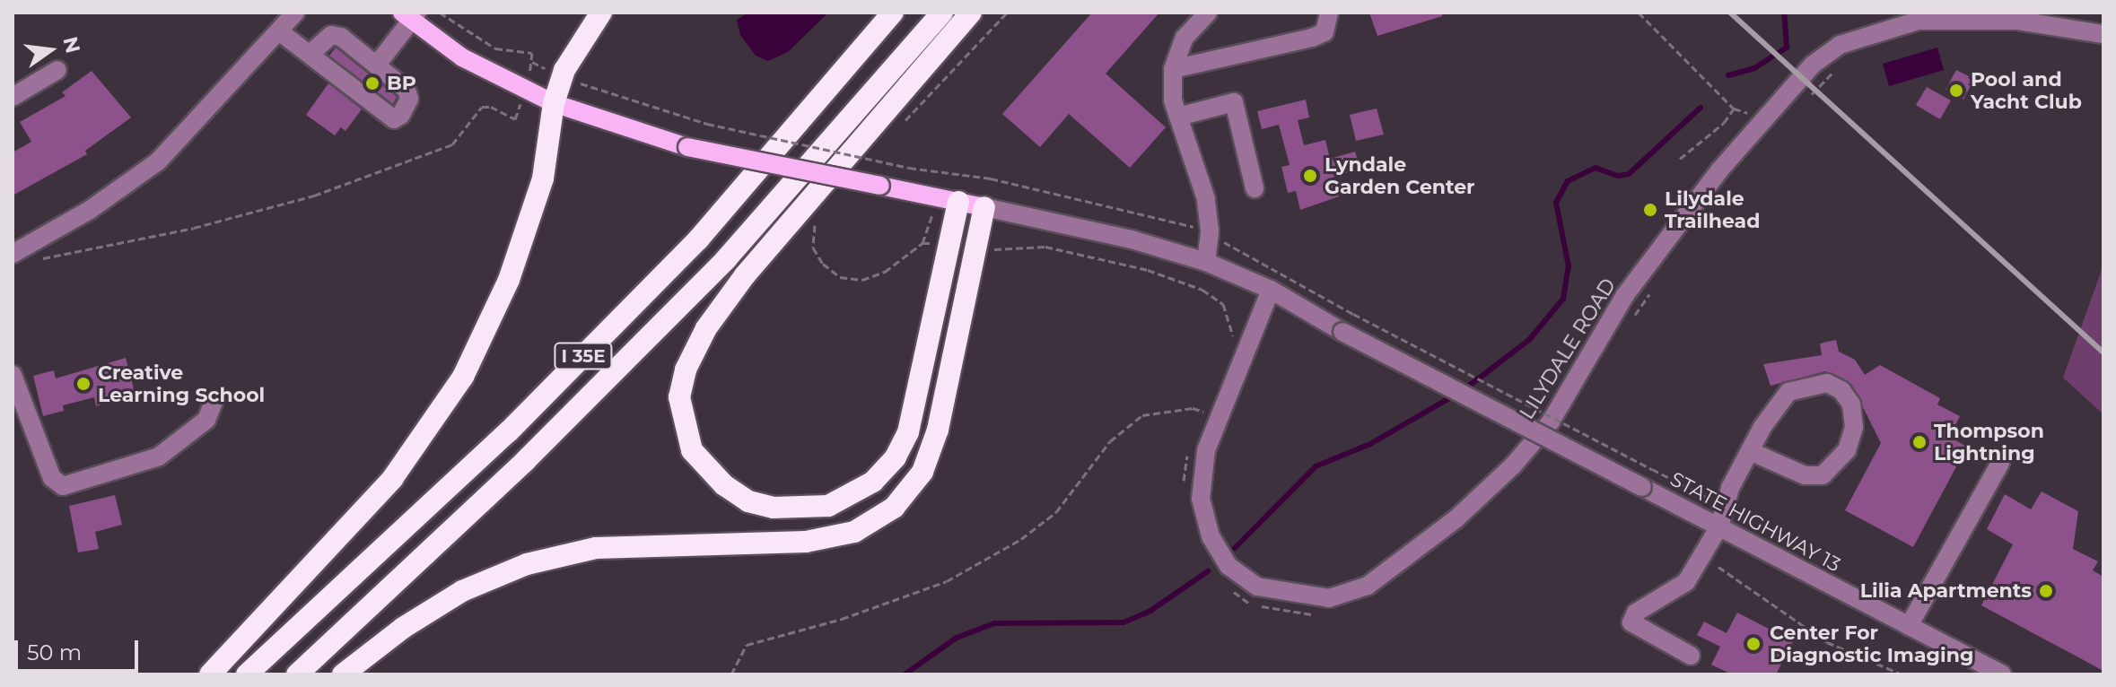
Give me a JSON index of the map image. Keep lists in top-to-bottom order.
{
  "streets": {
    "highway": ["I 35E"],
    "street": ["LILYDALE ROAD", "STATE HIGHWAY 13"]
  },
  "crossings": [
    ["LILYDALE ROAD", "STATE HIGHWAY 13"]
  ],
  "places": [
    "BP",
    "Pool and Yacht Club",
    "Lyndale Garden Center",
    "Lilydale Trailhead",
    "Creative Learning School",
    "Thompson Lightning",
    "Lilia Apartments",
    "Center For Diagnostic Imaging"
  ],
  "scale_bar": "50 m",
  "north": "right"
}
